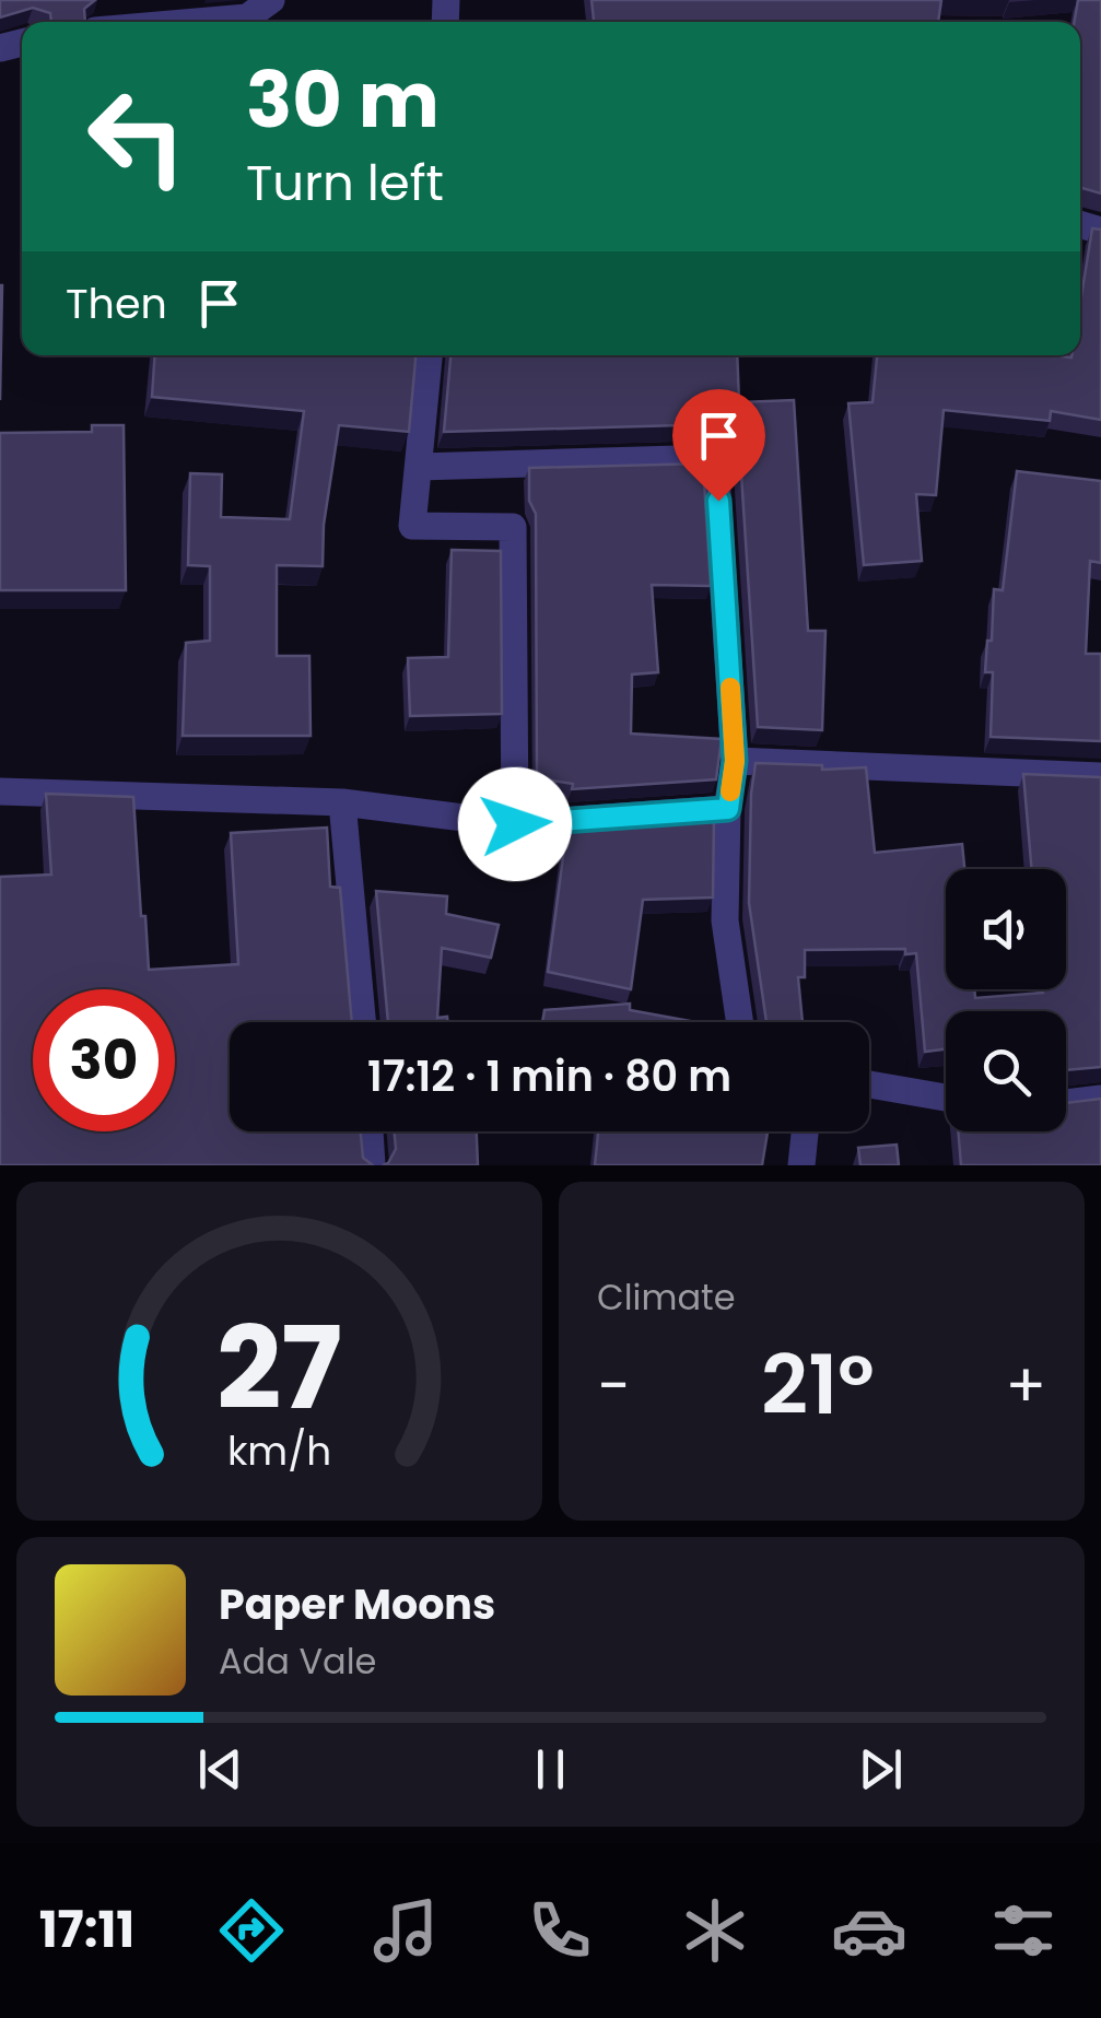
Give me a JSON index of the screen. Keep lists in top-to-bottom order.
{
  "page": {
    "turn": ["30 m", "Turn left"],
    "then": "Then",
    "limit": "30",
    "trip": "17:12 · 1 min · 80 m",
    "tile": "Climate",
    "heat": ["−", "21°", "+"],
    "song": ["Paper Moons", "Ada Vale"],
    "tabs": "17:11",
    "gauge": ["27", "km/h"]
  }
}
